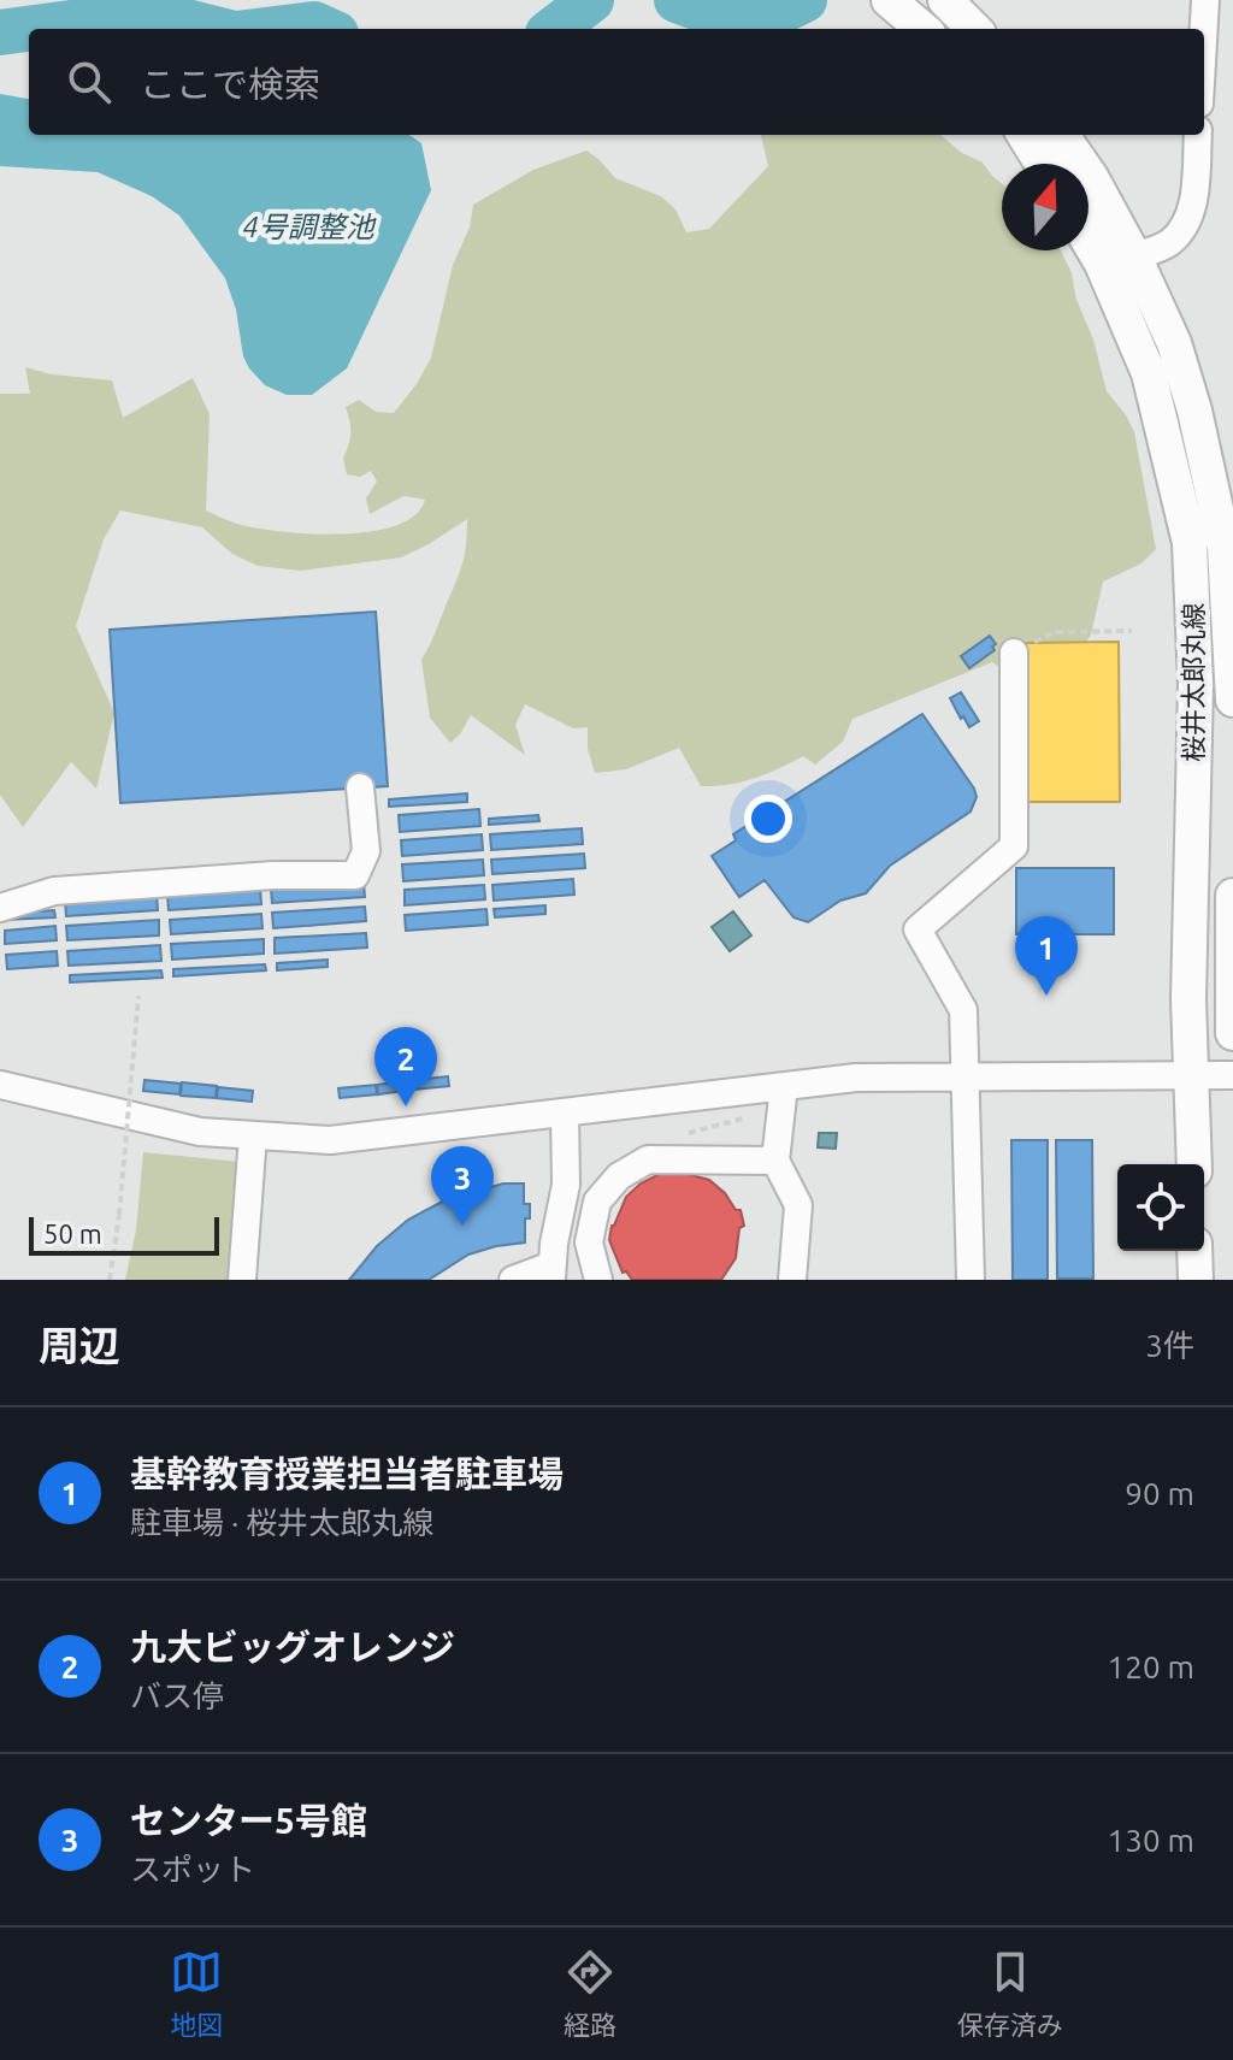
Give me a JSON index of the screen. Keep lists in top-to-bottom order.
{
  "streets": {
    "main road": ["桜井太郎丸線"]
  },
  "water": ["4号調整池"],
  "scale_bar": "50 m",
  "north": "top",
  "page": {
    "search": "ここで検索",
    "pins": ["1", "2", "3"],
    "scale": "50 m",
    "heading": ["周辺", "3件"],
    "list": [
      {
        "mark": "1",
        "name": "基幹教育授業担当者駐車場",
        "note": "駐車場 · 桜井太郎丸線",
        "value": "90 m"
      },
      {
        "mark": "2",
        "name": "九大ビッグオレンジ",
        "note": "バス停",
        "value": "120 m"
      },
      {
        "mark": "3",
        "name": "センター5号館",
        "note": "スポット",
        "value": "130 m"
      }
    ],
    "nav": ["地図", "経路", "保存済み"]
  }
}
